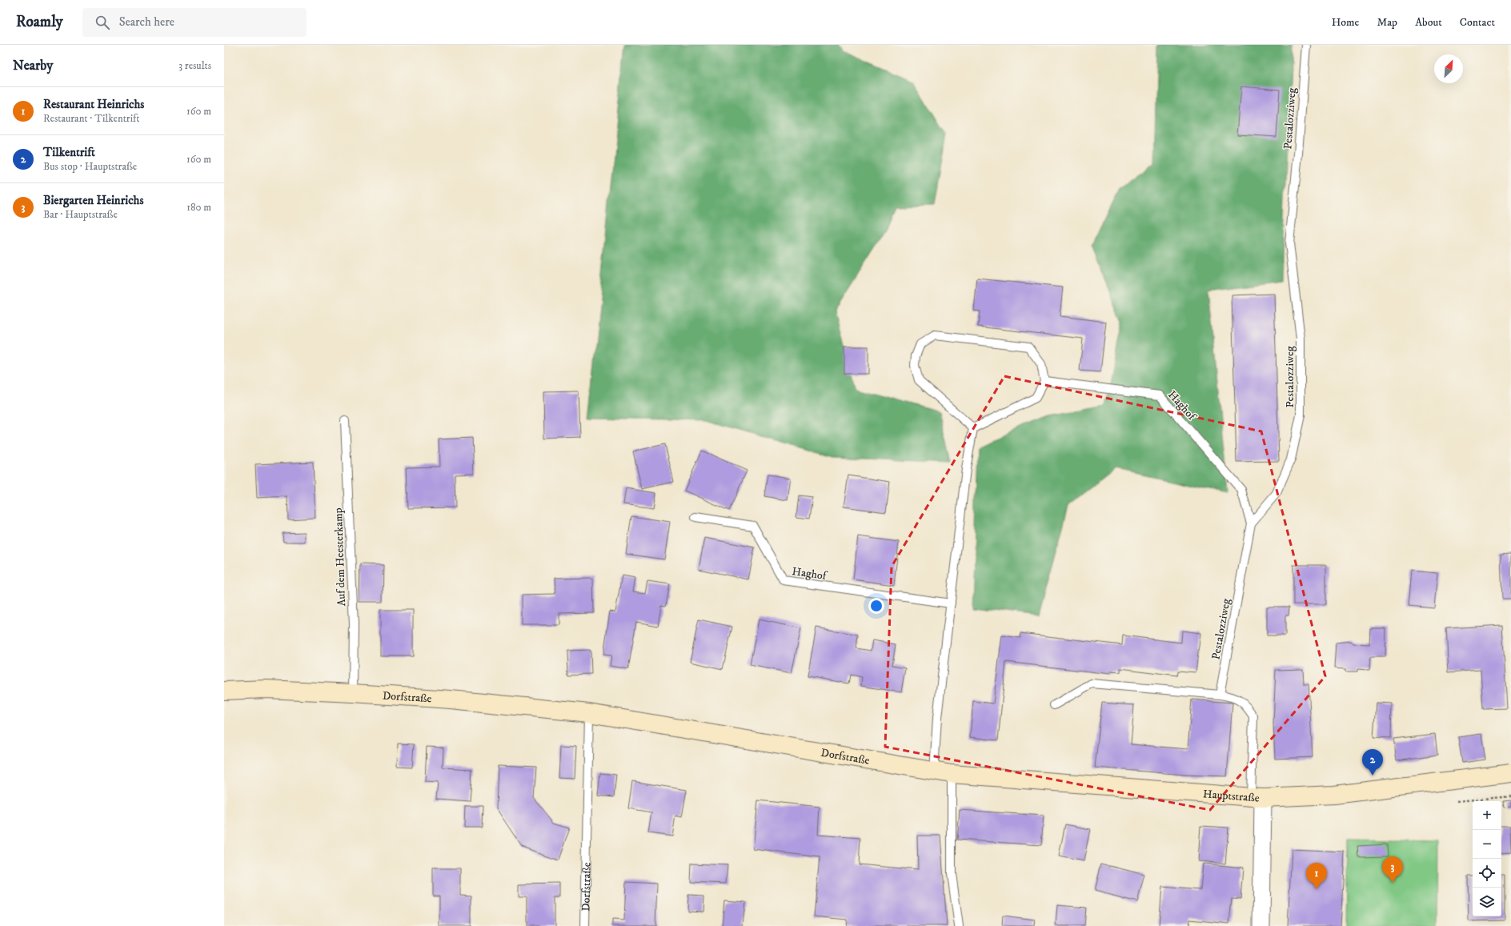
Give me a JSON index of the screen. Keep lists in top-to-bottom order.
{
  "streets": {
    "main road": ["Dorfstraße", "Hauptstraße"],
    "lane": ["Pestalozziweg", "Haghof", "Auf dem Heesterkamp"]
  },
  "crossings": [
    ["Pestalozziweg", "Haghof"],
    ["Auf dem Heesterkamp", "Dorfstraße"],
    ["Dorfstraße", "Hauptstraße"]
  ],
  "north": "top right",
  "page": {
    "header": "Roamly",
    "search": "Search here",
    "nav": [
      "Home",
      "Map",
      "About",
      "Contact"
    ],
    "heading": ["Nearby", "3 results"],
    "list": [
      {
        "mark": "1",
        "name": "Restaurant Heinrichs",
        "note": "Restaurant · Tilkentrift",
        "value": "160 m"
      },
      {
        "mark": "2",
        "name": "Tilkentrift",
        "note": "Bus stop · Hauptstraße",
        "value": "160 m"
      },
      {
        "mark": "3",
        "name": "Biergarten Heinrichs",
        "note": "Bar · Hauptstraße",
        "value": "180 m"
      }
    ],
    "pins": ["2", "3", "1"],
    "map_buttons": ["+", "−"]
  }
}
